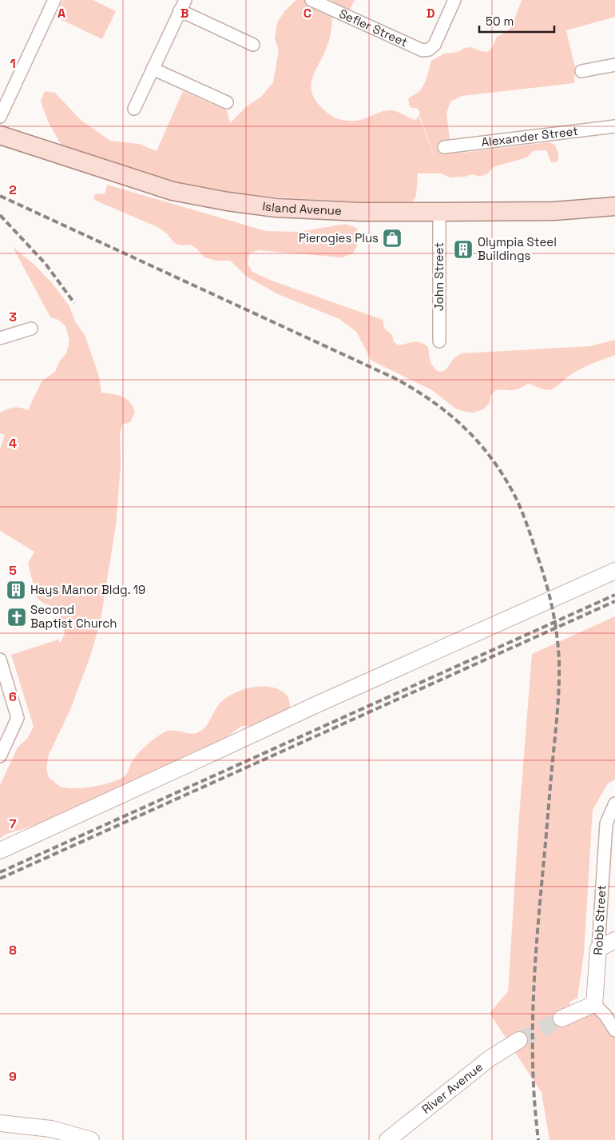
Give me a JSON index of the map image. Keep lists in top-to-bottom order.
{
  "streets": {
    "main road": ["Island Avenue"],
    "street": [
      "Sefler Street",
      "Alexander Street",
      "John Street",
      "Robb Street",
      "River Avenue"
    ]
  },
  "crossings": [
    ["Island Avenue", "John Street"]
  ],
  "places": {
    "shop": ["Pierogies Plus"],
    "building": ["Olympia Steel Buildings", "Hays Manor Bldg. 19"],
    "church": ["Second Baptist Church"]
  },
  "scale_bar": "50 m",
  "grid": {
    "columns": [
      "A",
      "B",
      "C",
      "D"
    ],
    "rows": [
      "1",
      "2",
      "3",
      "4",
      "5",
      "6",
      "7",
      "8",
      "9"
    ]
  }
}
